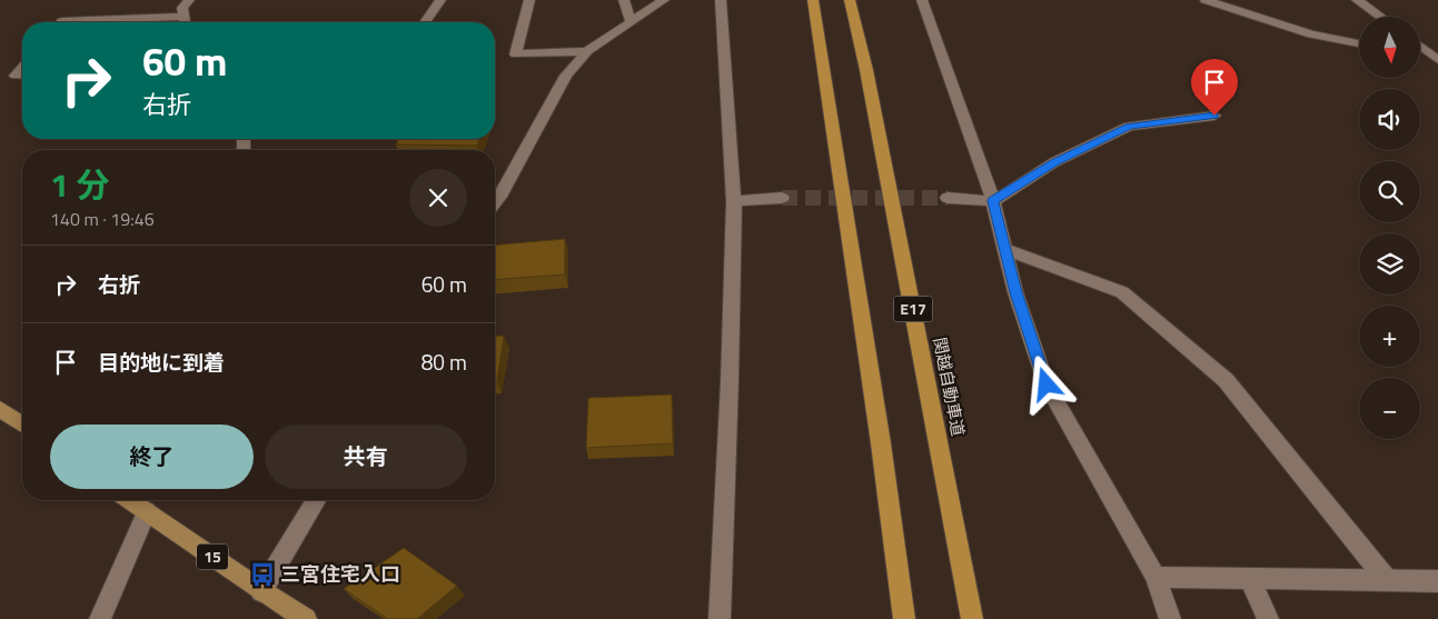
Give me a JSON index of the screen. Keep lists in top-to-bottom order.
{
  "streets": {
    "highway": ["E17", "関越自動車道"],
    "main road": ["15"]
  },
  "places": {
    "bus stop": ["三宮住宅入口"]
  },
  "north": "bottom",
  "page": {
    "map_buttons": ["+", "−"],
    "turn": ["60 m", "右折"],
    "heading": ["1 分", "140 m · 19:46"],
    "list": [
      {
        "name": "右折",
        "value": "60 m"
      },
      {
        "name": "目的地に到着",
        "value": "80 m"
      }
    ],
    "buttons": ["終了", "共有"]
  }
}
